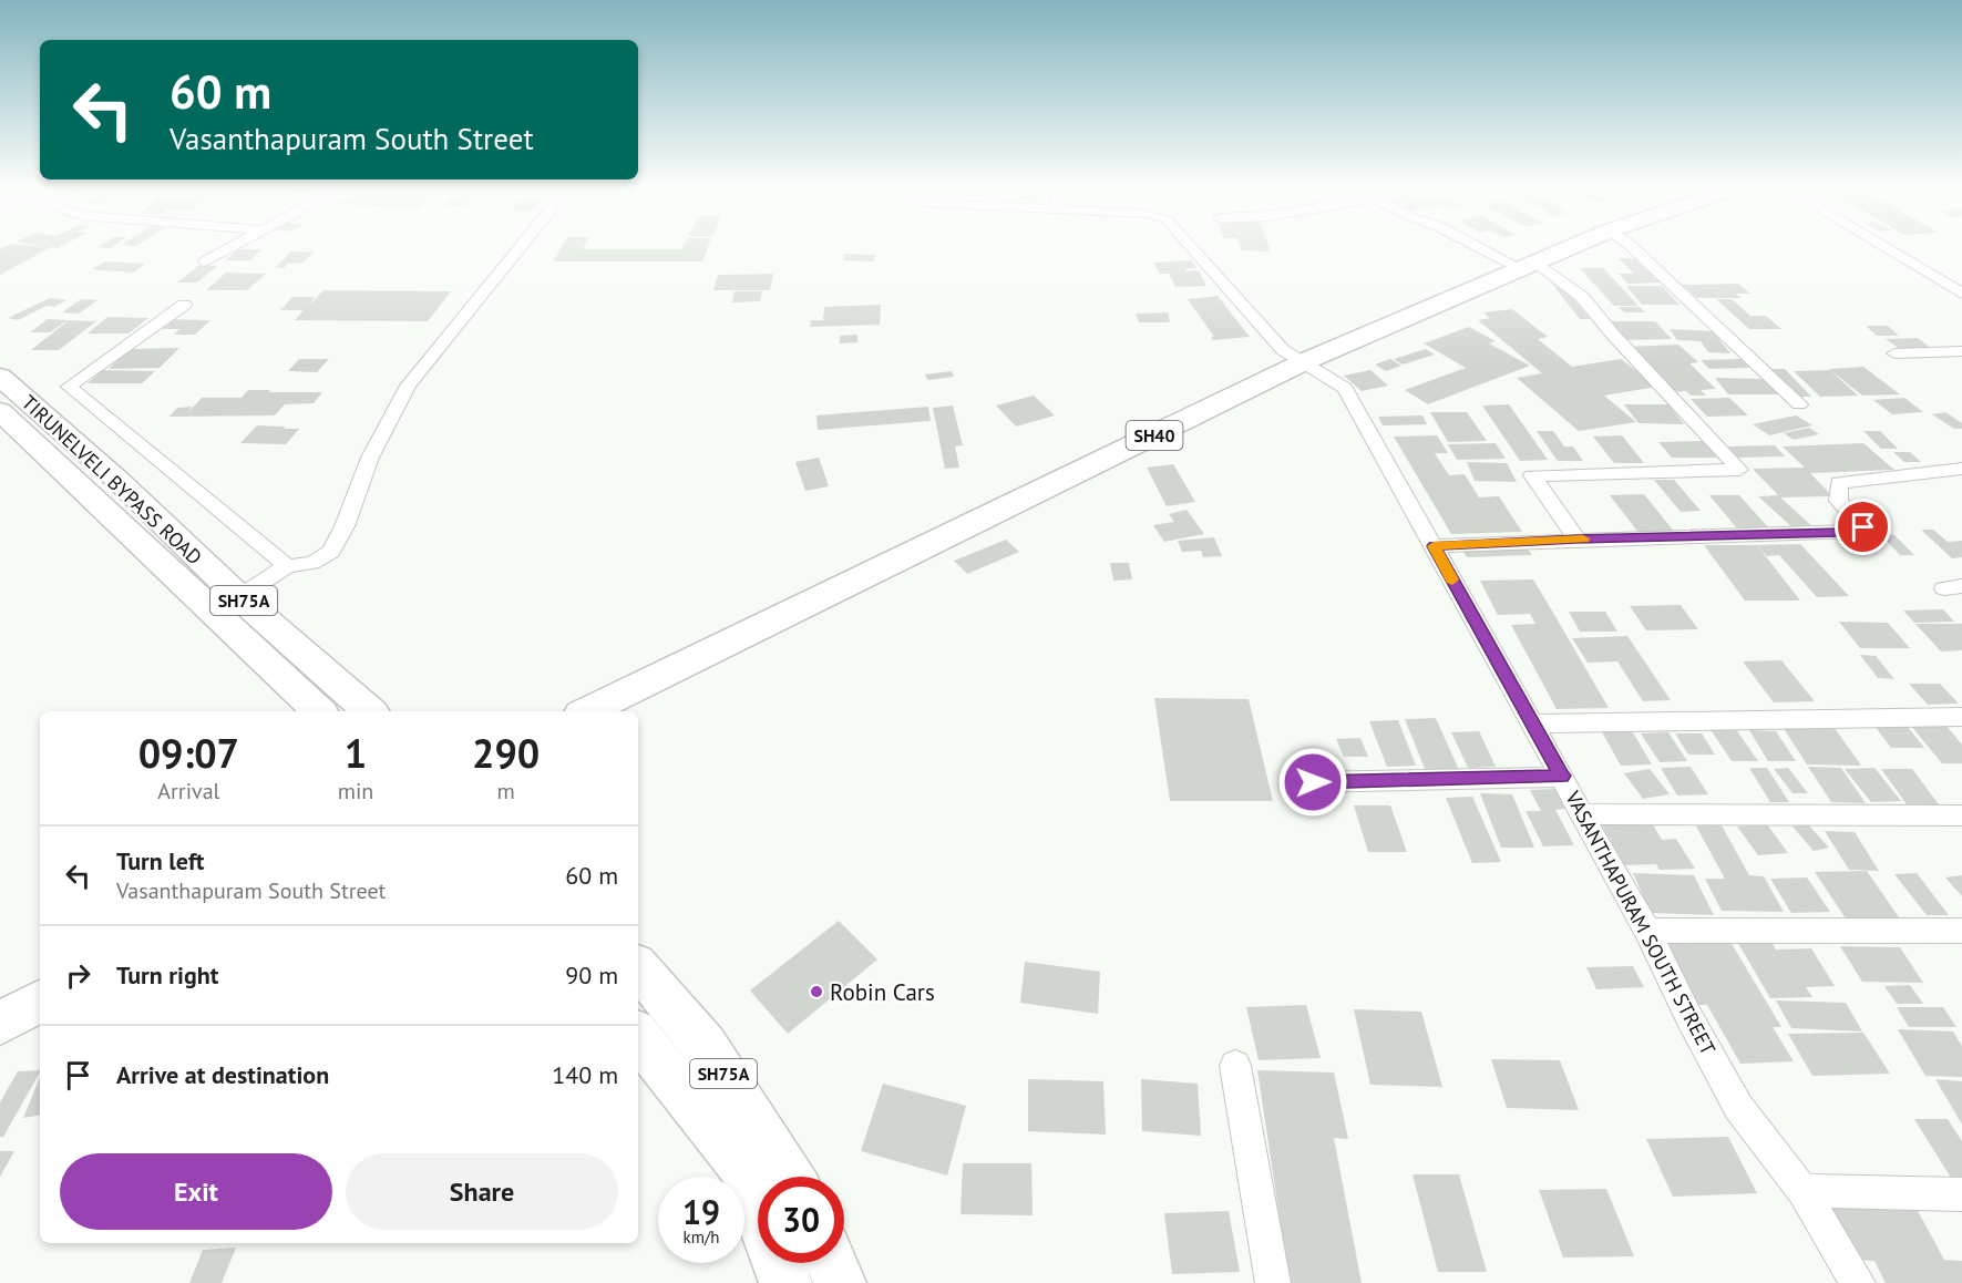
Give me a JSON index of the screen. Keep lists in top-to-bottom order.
{
  "streets": {
    "main road": ["SH40", "TIRUNELVELI BYPASS ROAD", "SH75A"],
    "street": ["VASANTHAPURAM SOUTH STREET"]
  },
  "crossings": [
    ["SH40", "VASANTHAPURAM SOUTH STREET"]
  ],
  "places": ["Robin Cars"],
  "page": {
    "turn": ["60 m", "Vasanthapuram South Street"],
    "eta": [
      "09:07",
      "Arrival",
      "1",
      "min",
      "290",
      "m"
    ],
    "list": [
      {
        "name": "Turn left",
        "note": "Vasanthapuram South Street",
        "value": "60 m"
      },
      {
        "name": "Turn right",
        "value": "90 m"
      },
      {
        "name": "Arrive at destination",
        "value": "140 m"
      }
    ],
    "buttons": ["Exit", "Share"],
    "speed": "19 km/h",
    "limit": "30"
  }
}
